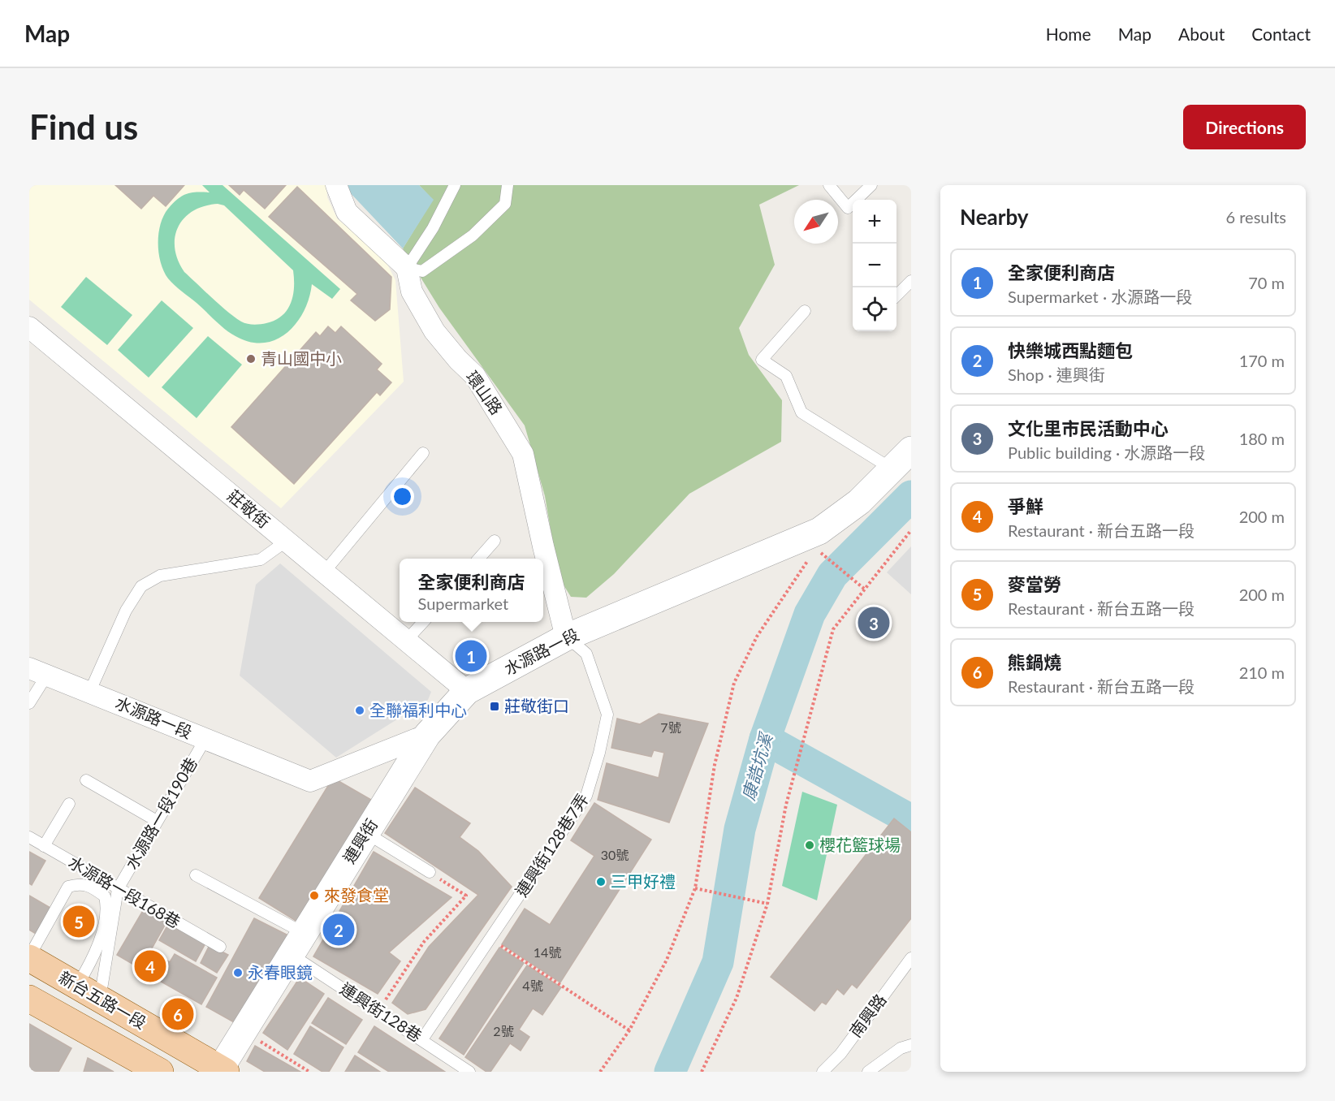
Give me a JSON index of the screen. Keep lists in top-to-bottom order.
{
  "streets": {
    "main road": ["新台五路一段"],
    "street": [
      "環山路",
      "莊敬街",
      "水源路一段",
      "連興街"
    ],
    "lane": [
      "水源路一段190巷",
      "連興街128巷7弄",
      "水源路一段168巷",
      "連興街128巷",
      "南興路"
    ]
  },
  "crossings": [
    ["環山路", "水源路一段"],
    ["環山路", "連興街128巷7弄"],
    ["莊敬街", "水源路一段"],
    ["水源路一段", "水源路一段190巷"],
    ["水源路一段", "連興街"],
    ["水源路一段", "連興街128巷7弄"],
    ["水源路一段190巷", "水源路一段168巷"],
    ["連興街", "新台五路一段"],
    ["連興街", "連興街128巷"],
    ["連興街128巷7弄", "連興街128巷"]
  ],
  "water": ["康誥坑溪"],
  "places": {
    "other": [
      "青山國中小",
      "全聯福利中心",
      "櫻花籃球場",
      "三甲好禮",
      "來發食堂",
      "永春眼鏡"
    ],
    "transit": ["莊敬街口"]
  },
  "house_numbers": [
    "7號",
    "30號",
    "14號",
    "4號",
    "2號"
  ],
  "north": "bottom left",
  "page": {
    "header": "Map",
    "nav": [
      "Home",
      "Map",
      "About",
      "Contact"
    ],
    "buttons": "Directions",
    "title": "Find us",
    "heading": ["Nearby", "6 results"],
    "map_buttons": ["+", "−"],
    "list": [
      {
        "mark": "1",
        "name": "全家便利商店",
        "note": "Supermarket · 水源路一段",
        "value": "70 m"
      },
      {
        "mark": "2",
        "name": "快樂城西點麵包",
        "note": "Shop · 連興街",
        "value": "170 m"
      },
      {
        "mark": "3",
        "name": "文化里市民活動中心",
        "note": "Public building · 水源路一段",
        "value": "180 m"
      },
      {
        "mark": "4",
        "name": "爭鮮",
        "note": "Restaurant · 新台五路一段",
        "value": "200 m"
      },
      {
        "mark": "5",
        "name": "麥當勞",
        "note": "Restaurant · 新台五路一段",
        "value": "200 m"
      },
      {
        "mark": "6",
        "name": "熊鍋燒",
        "note": "Restaurant · 新台五路一段",
        "value": "210 m"
      }
    ],
    "popup": ["全家便利商店", "Supermarket"],
    "pins": [
      "3",
      "1",
      "5",
      "2",
      "4",
      "6"
    ]
  }
}
